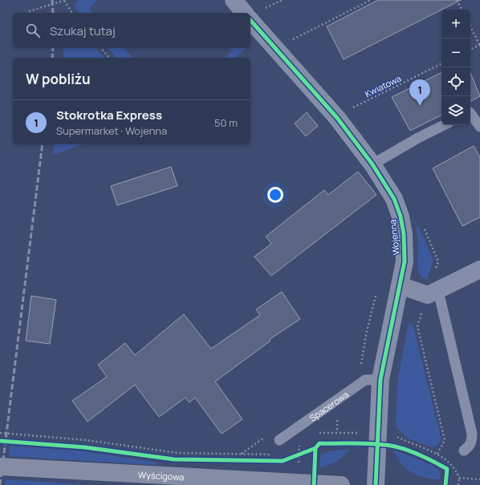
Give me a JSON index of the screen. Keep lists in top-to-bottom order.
{
  "streets": {
    "main road": ["Wyścigowa"],
    "street": ["Wojenna"],
    "lane": ["Spacerowa"],
    "path": ["Kwiatowa"]
  },
  "crossings": [
    ["Wojenna", "Spacerowa"]
  ],
  "page": {
    "map_buttons": ["+", "−"],
    "search": "Szukaj tutaj",
    "heading": "W pobliżu",
    "pins": "1",
    "list": [
      {
        "mark": "1",
        "name": "Stokrotka Express",
        "note": "Supermarket · Wojenna",
        "value": "50 m"
      }
    ]
  }
}
